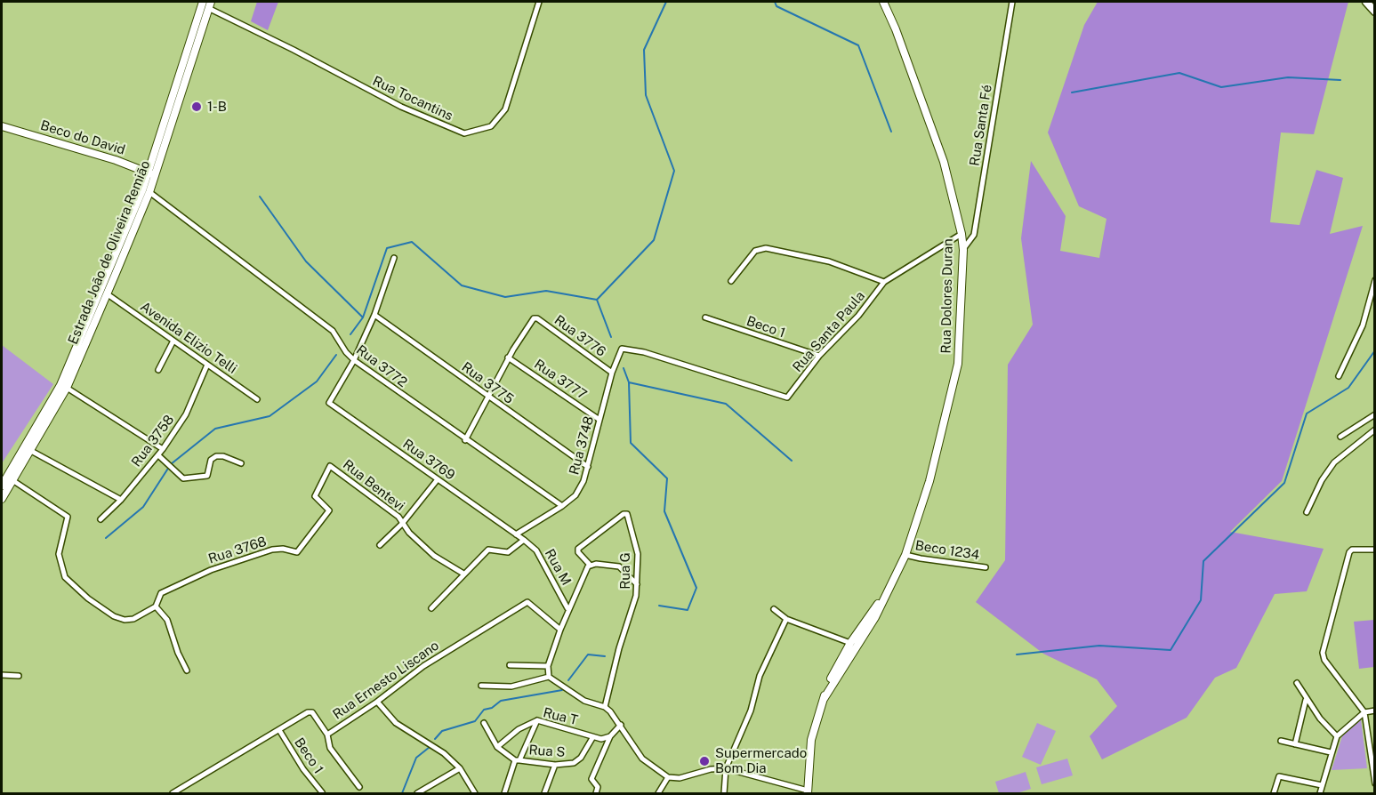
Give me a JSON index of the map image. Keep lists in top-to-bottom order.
{
  "streets": {
    "street": [
      "Rua Tocantins",
      "Rua Santa Fé",
      "Beco do David",
      "Estrada João de Oliveira Remião",
      "Rua Dolores Duran",
      "Beco 1",
      "Rua Santa Paula",
      "Rua 3776",
      "Avenida Elizio Telli",
      "Rua 3772",
      "Rua 3777",
      "Rua 3775",
      "Rua 3758",
      "Rua 3748",
      "Rua 3769",
      "Rua Bentevi",
      "Rua 3768",
      "Beco 1234",
      "Rua M",
      "Rua G",
      "Rua Ernesto Liscano",
      "Rua T",
      "Rua S"
    ]
  },
  "crossings": [
    ["Rua Tocantins", "Estrada João de Oliveira Remião"],
    ["Rua Santa Fé", "Rua Dolores Duran"],
    ["Beco do David", "Estrada João de Oliveira Remião"],
    ["Estrada João de Oliveira Remião", "Avenida Elizio Telli"],
    ["Estrada João de Oliveira Remião", "Rua 3772"],
    ["Rua Dolores Duran", "Rua Santa Paula"],
    ["Rua Dolores Duran", "Beco 1234"],
    ["Beco 1", "Rua Santa Paula"],
    ["Beco 1", "Rua Ernesto Liscano"],
    ["Rua Santa Paula", "Rua 3776"],
    ["Rua Santa Paula", "Rua 3748"],
    ["Rua 3776", "Rua 3777"],
    ["Avenida Elizio Telli", "Rua 3758"],
    ["Rua 3772", "Rua 3748"],
    ["Rua 3772", "Rua 3769"],
    ["Rua 3777", "Rua 3748"],
    ["Rua 3775", "Rua 3748"],
    ["Rua 3748", "Rua 3769"],
    ["Rua Bentevi", "Rua 3768"],
    ["Rua T", "Rua S"]
  ],
  "places": ["1-B", "Supermercado Bom Dia"]
}
